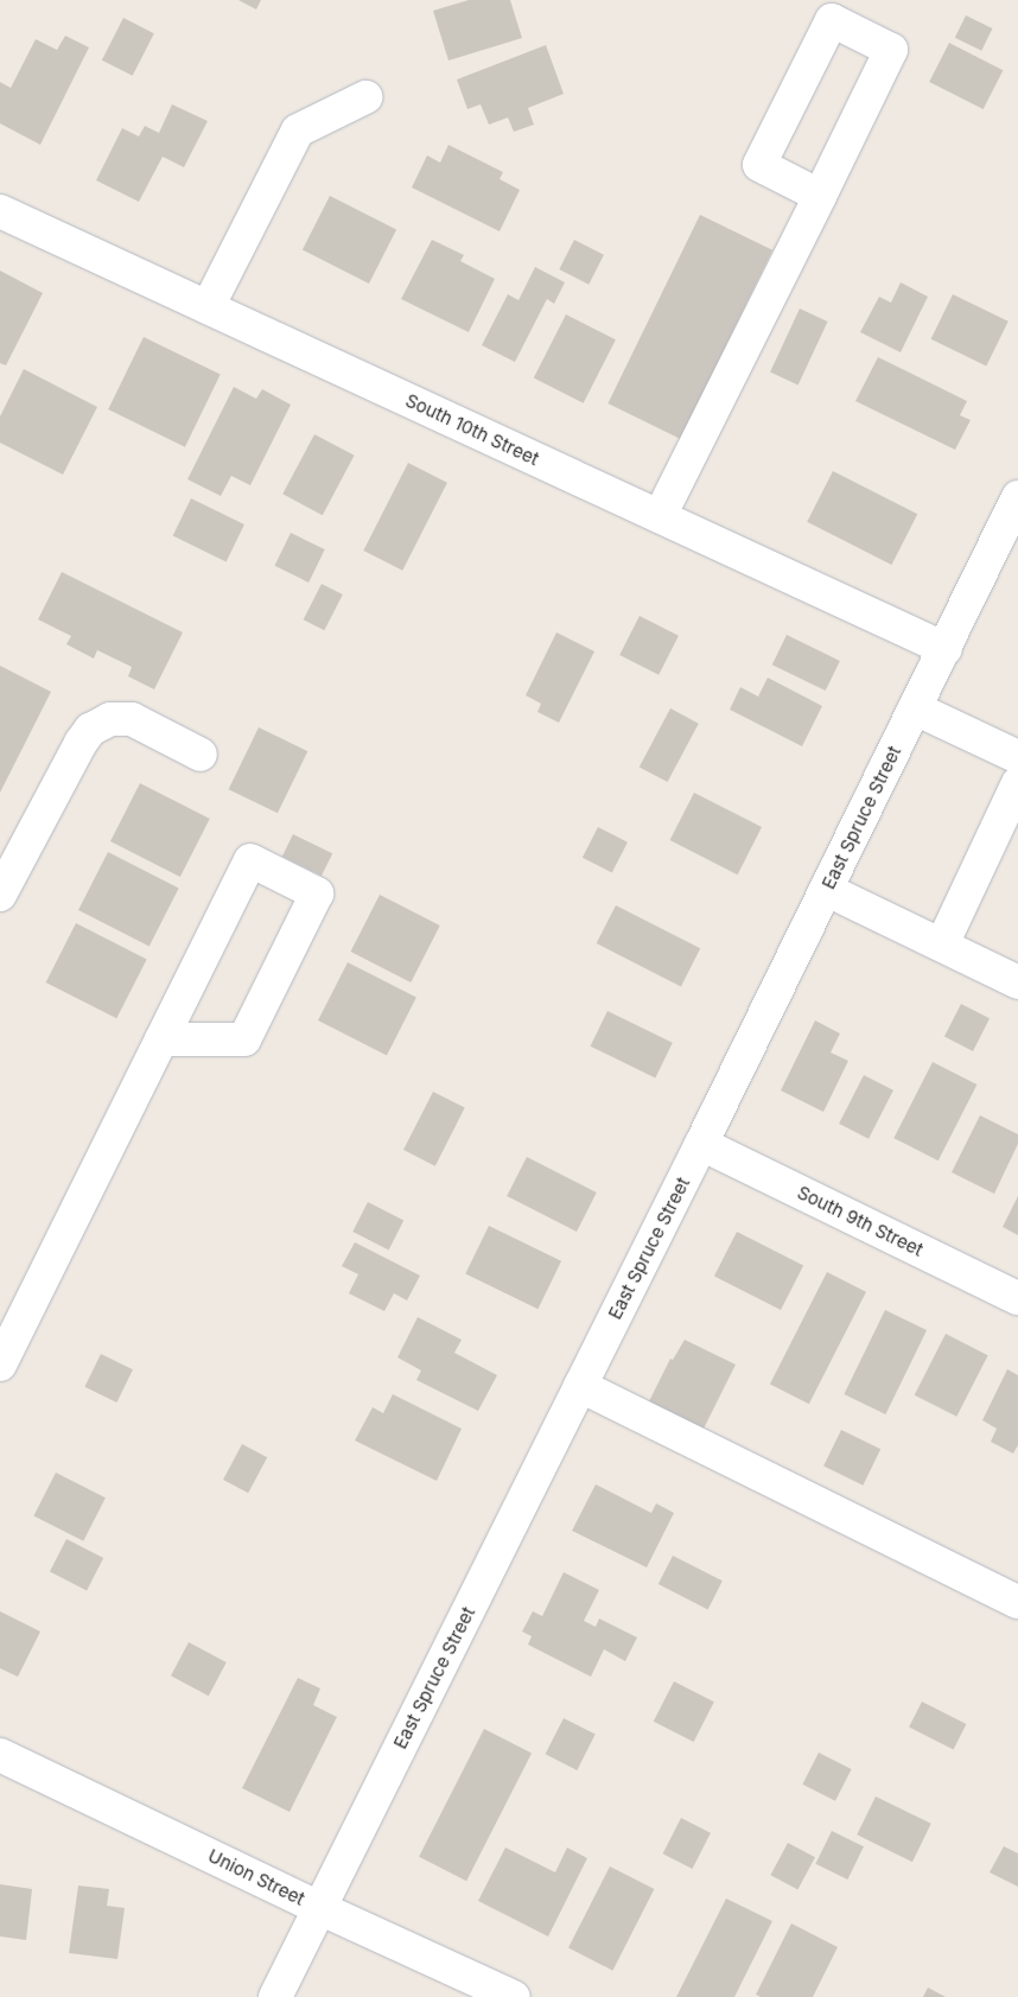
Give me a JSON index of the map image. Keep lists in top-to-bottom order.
{
  "streets": {
    "street": [
      "South 10th Street",
      "East Spruce Street",
      "South 9th Street",
      "Union Street"
    ]
  },
  "crossings": [
    ["South 10th Street", "East Spruce Street"],
    ["East Spruce Street", "South 9th Street"],
    ["East Spruce Street", "Union Street"]
  ]
}
